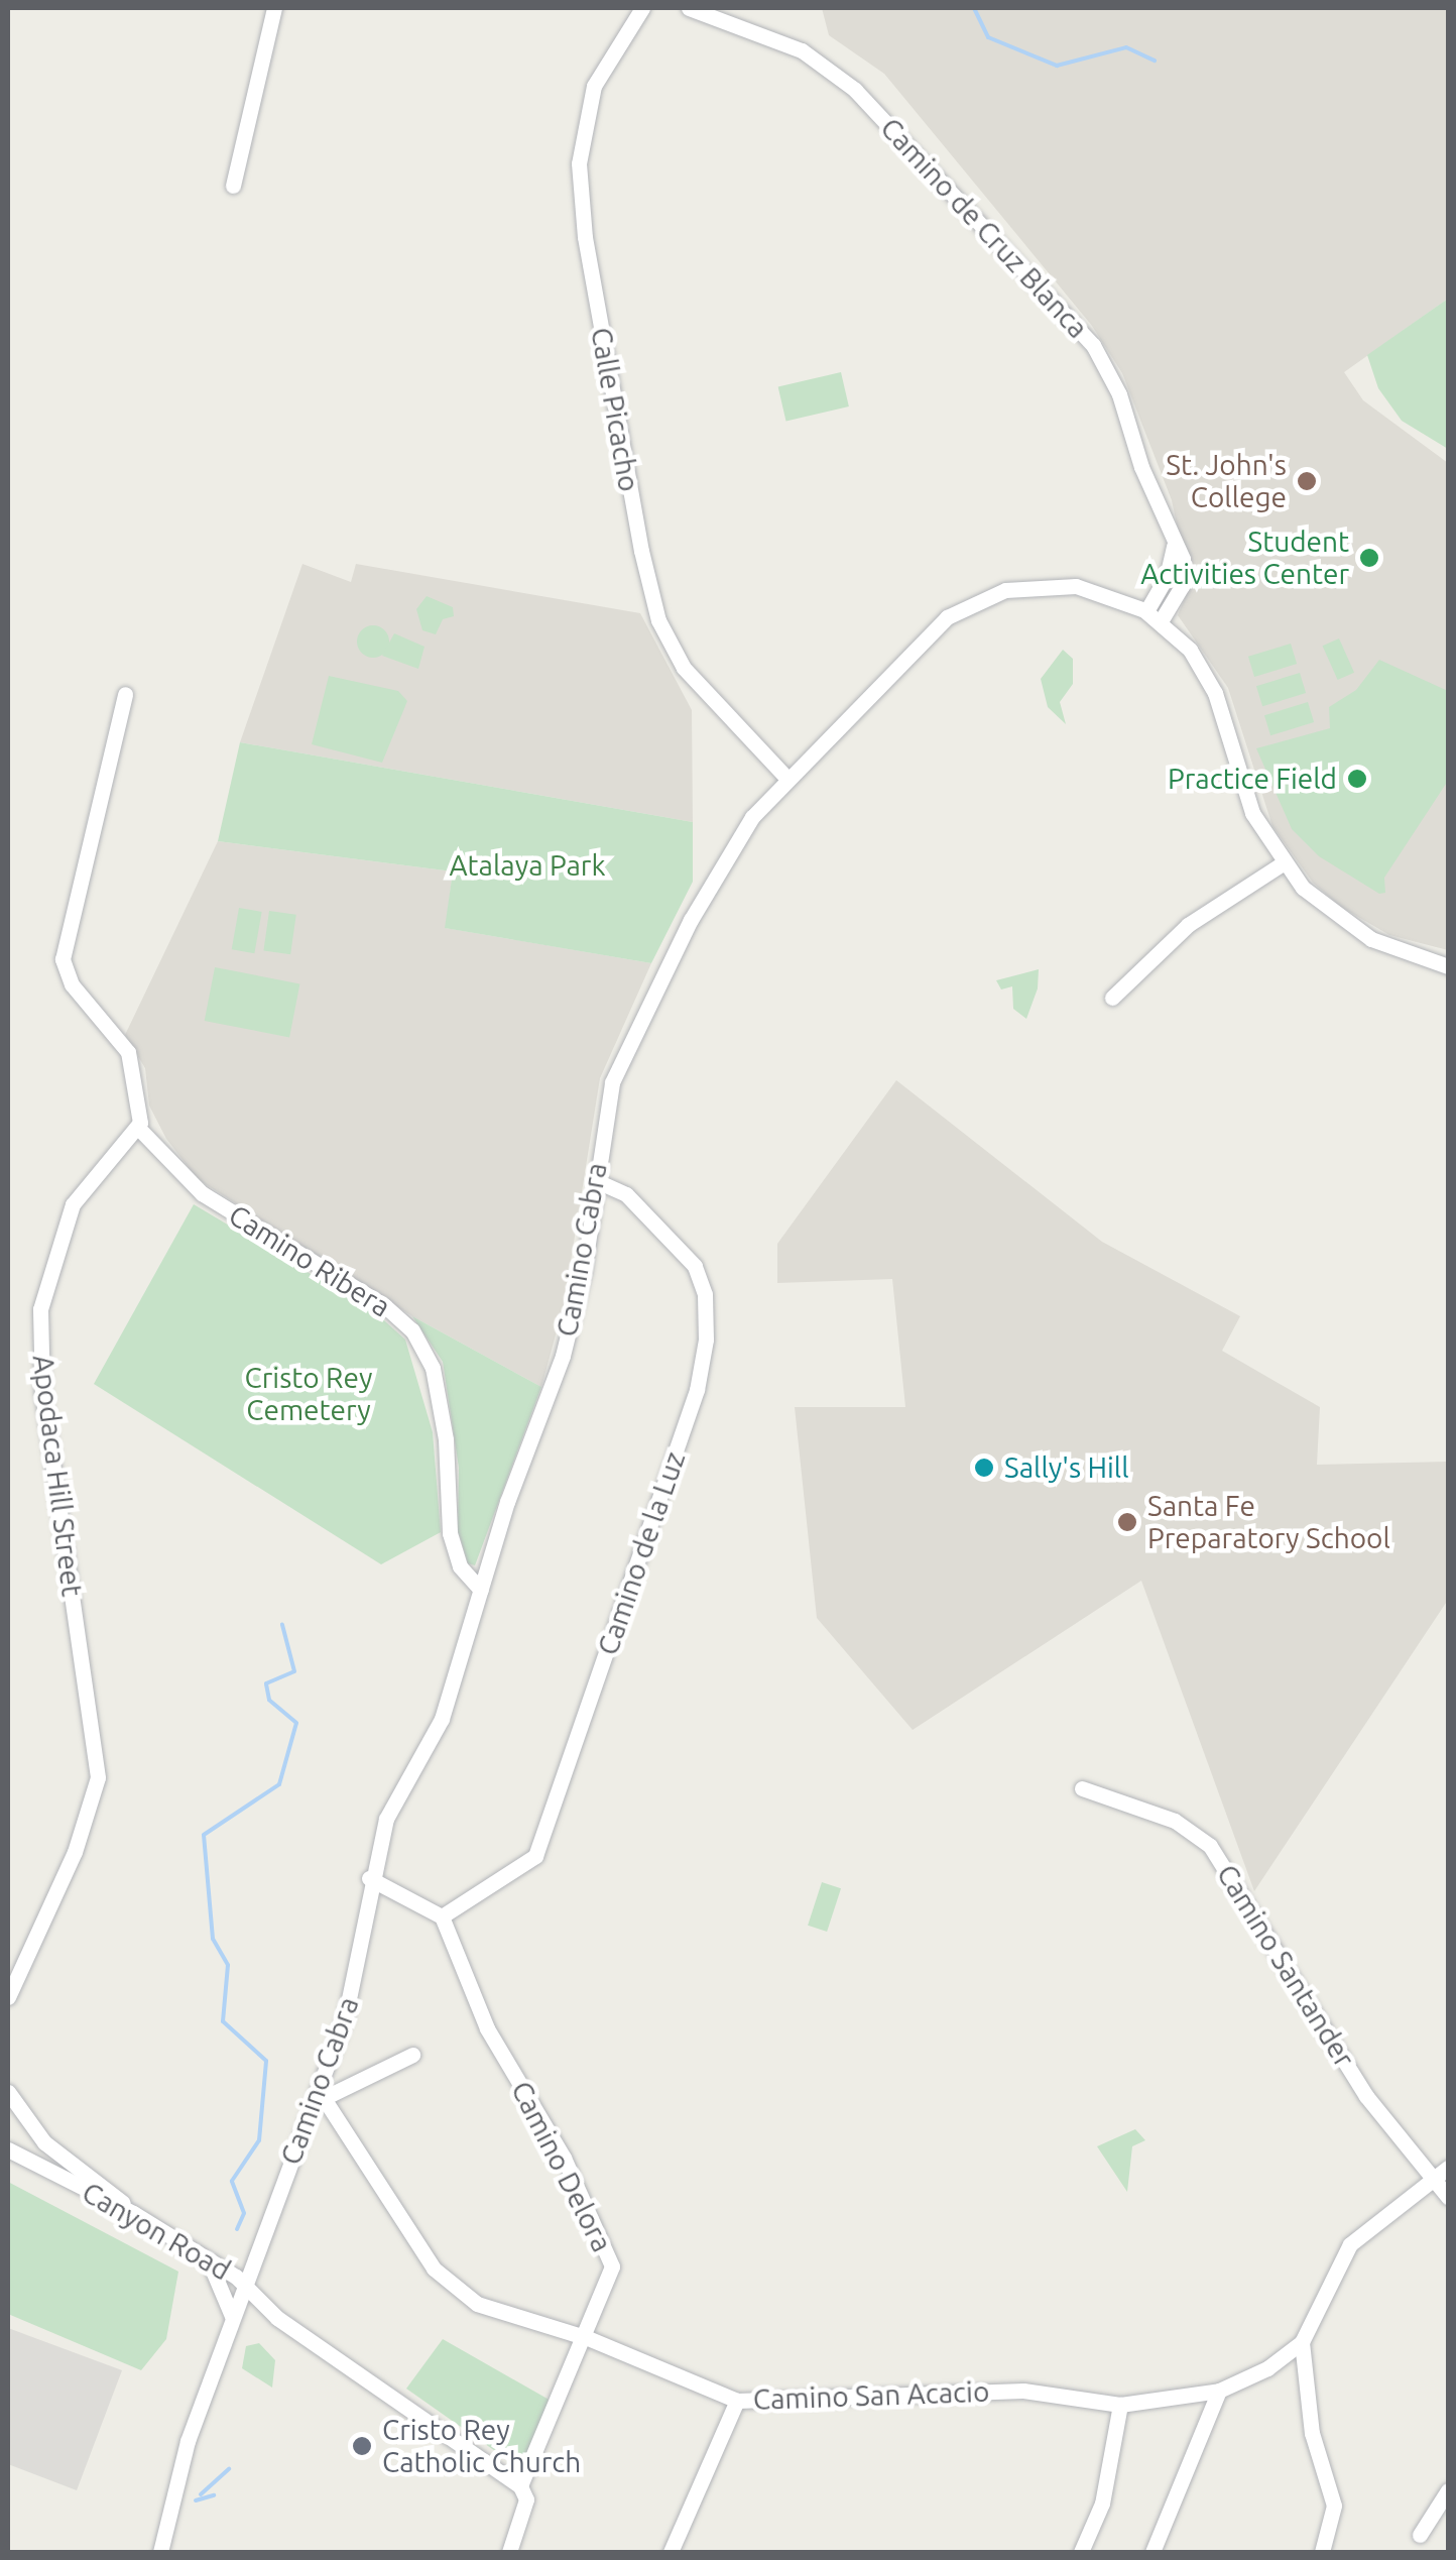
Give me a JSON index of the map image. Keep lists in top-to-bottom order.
{
  "streets": {
    "street": [
      "Camino de Cruz Blanca",
      "Calle Picacho",
      "Camino Cabra",
      "Camino Ribera",
      "Apodaca Hill Street",
      "Camino de la Luz",
      "Camino Santander",
      "Camino Delora",
      "Canyon Road",
      "Camino San Acacio"
    ]
  },
  "crossings": [
    ["Camino de Cruz Blanca", "Camino Cabra"],
    ["Calle Picacho", "Camino Cabra"],
    ["Camino Cabra", "Camino Ribera"],
    ["Camino Cabra", "Camino de la Luz"],
    ["Camino Cabra", "Canyon Road"],
    ["Camino Cabra", "Camino San Acacio"],
    ["Camino Ribera", "Apodaca Hill Street"],
    ["Camino de la Luz", "Camino Delora"],
    ["Camino Santander", "Camino San Acacio"],
    ["Camino Delora", "Camino San Acacio"]
  ],
  "parks": ["Atalaya Park", "Cristo Rey Cemetery"],
  "places": [
    "St. John's College",
    "Student Activities Center",
    "Practice Field",
    "Sally's Hill",
    "Santa Fe Preparatory School",
    "Cristo Rey Catholic Church"
  ]
}
